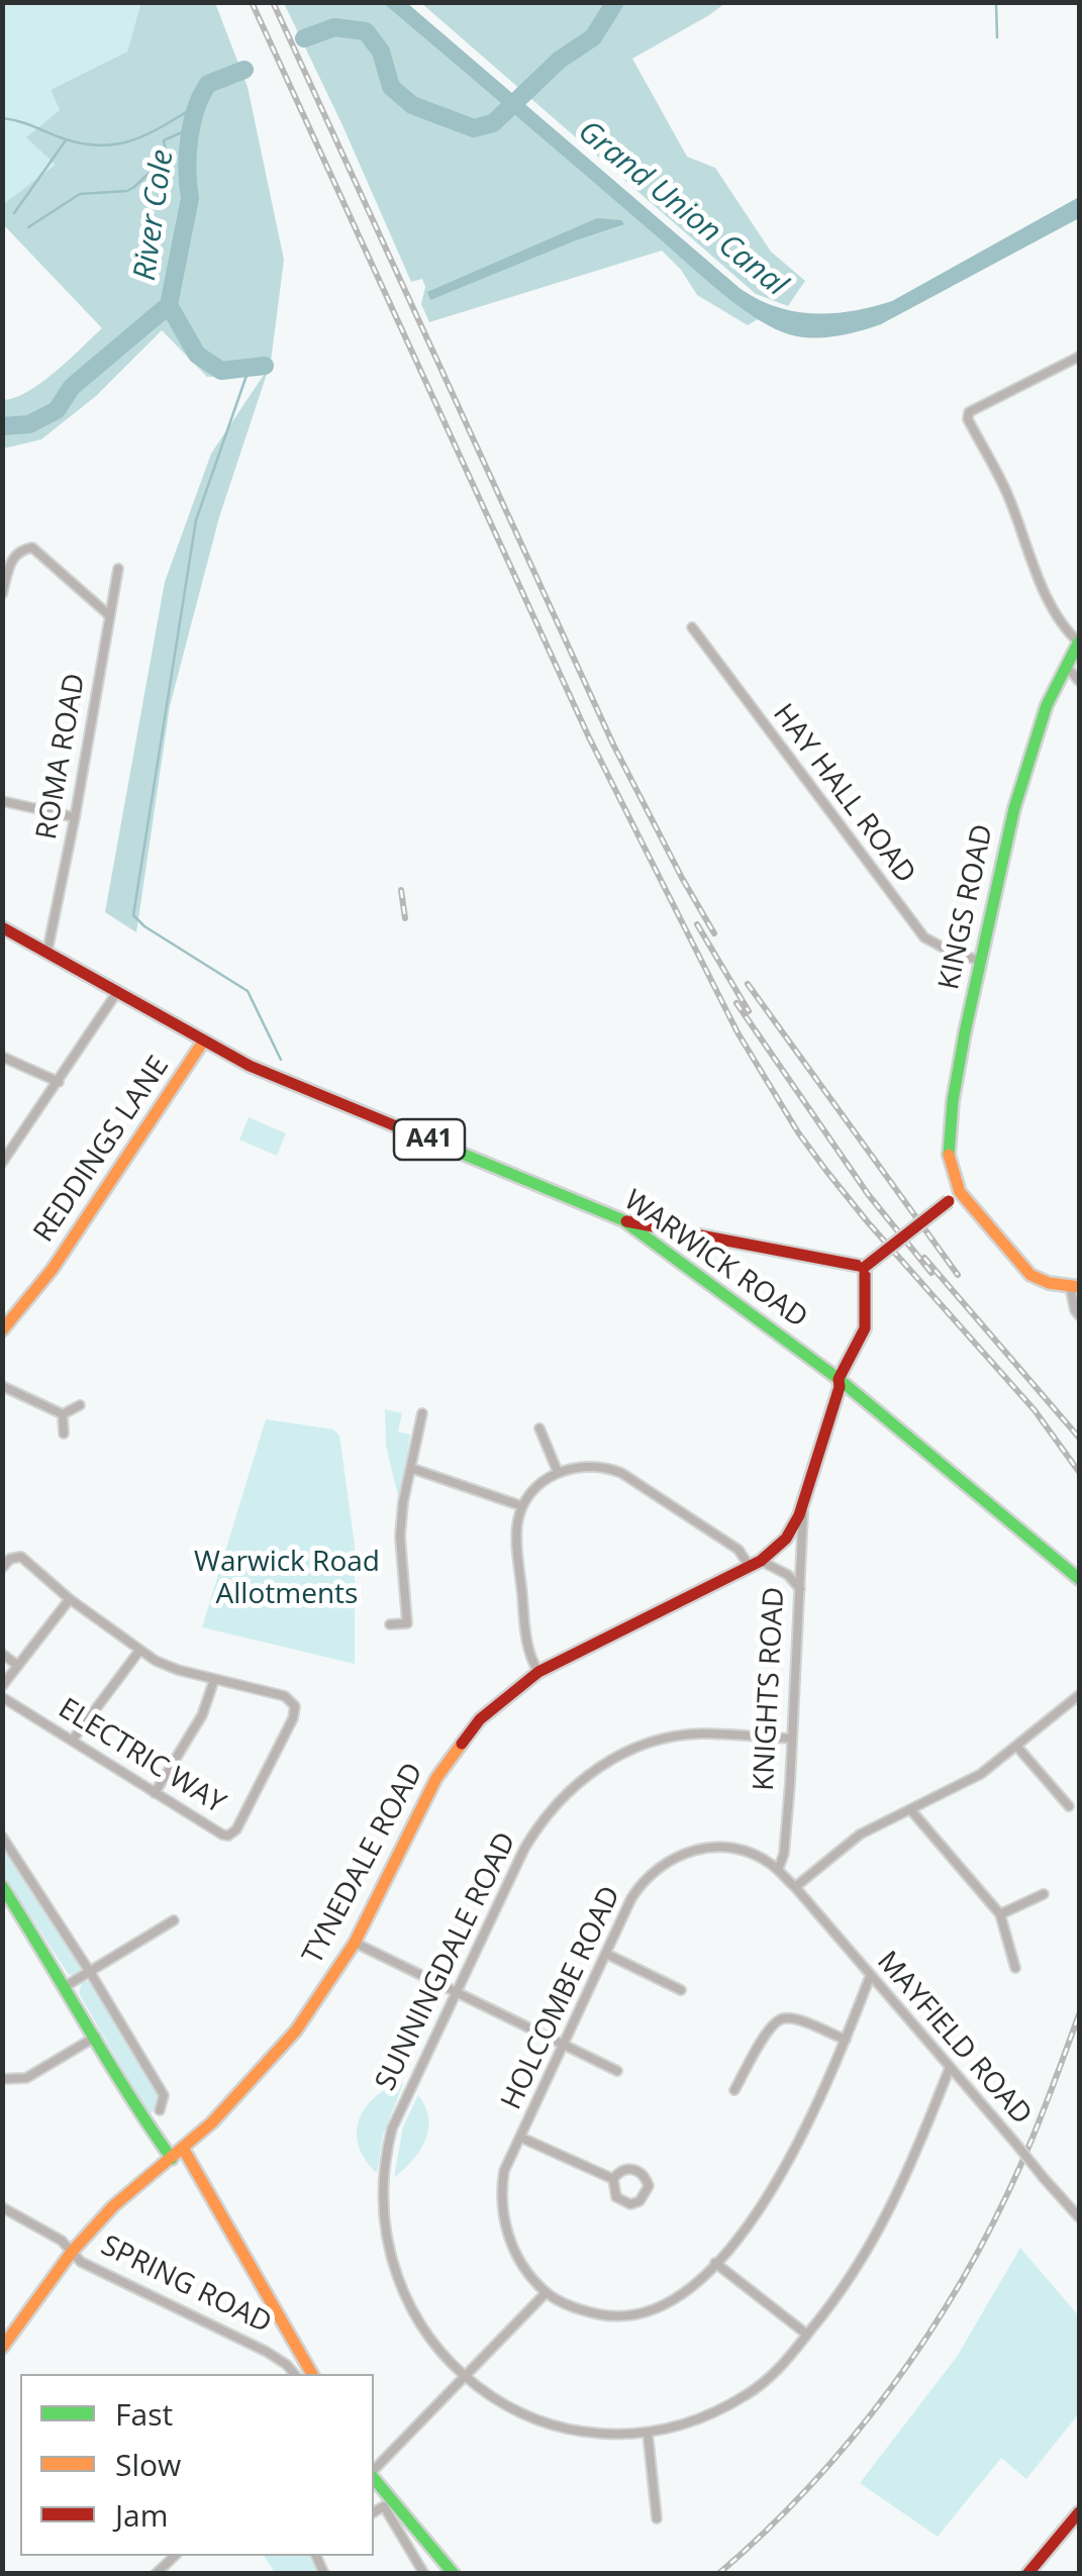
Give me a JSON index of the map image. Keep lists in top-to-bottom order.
{
  "streets": {
    "main road": [
      "KINGS ROAD",
      "A41",
      "REDDINGS LANE",
      "WARWICK ROAD",
      "KNIGHTS ROAD",
      "TYNEDALE ROAD"
    ],
    "street": [
      "ROMA ROAD",
      "HAY HALL ROAD",
      "ELECTRIC WAY",
      "SUNNINGDALE ROAD",
      "HOLCOMBE ROAD",
      "MAYFIELD ROAD",
      "SPRING ROAD"
    ]
  },
  "crossings": [
    ["ROMA ROAD", "WARWICK ROAD"],
    ["HAY HALL ROAD", "KINGS ROAD"],
    ["REDDINGS LANE", "WARWICK ROAD"],
    ["WARWICK ROAD", "KNIGHTS ROAD"],
    ["KNIGHTS ROAD", "TYNEDALE ROAD"],
    ["KNIGHTS ROAD", "SUNNINGDALE ROAD"],
    ["KNIGHTS ROAD", "HOLCOMBE ROAD"],
    ["TYNEDALE ROAD", "SPRING ROAD"],
    ["SUNNINGDALE ROAD", "MAYFIELD ROAD"],
    ["HOLCOMBE ROAD", "MAYFIELD ROAD"]
  ],
  "water": ["Grand Union Canal", "River Cole"],
  "parks": ["Warwick Road Allotments"],
  "legend": ["Fast", "Slow", "Jam"]
}
